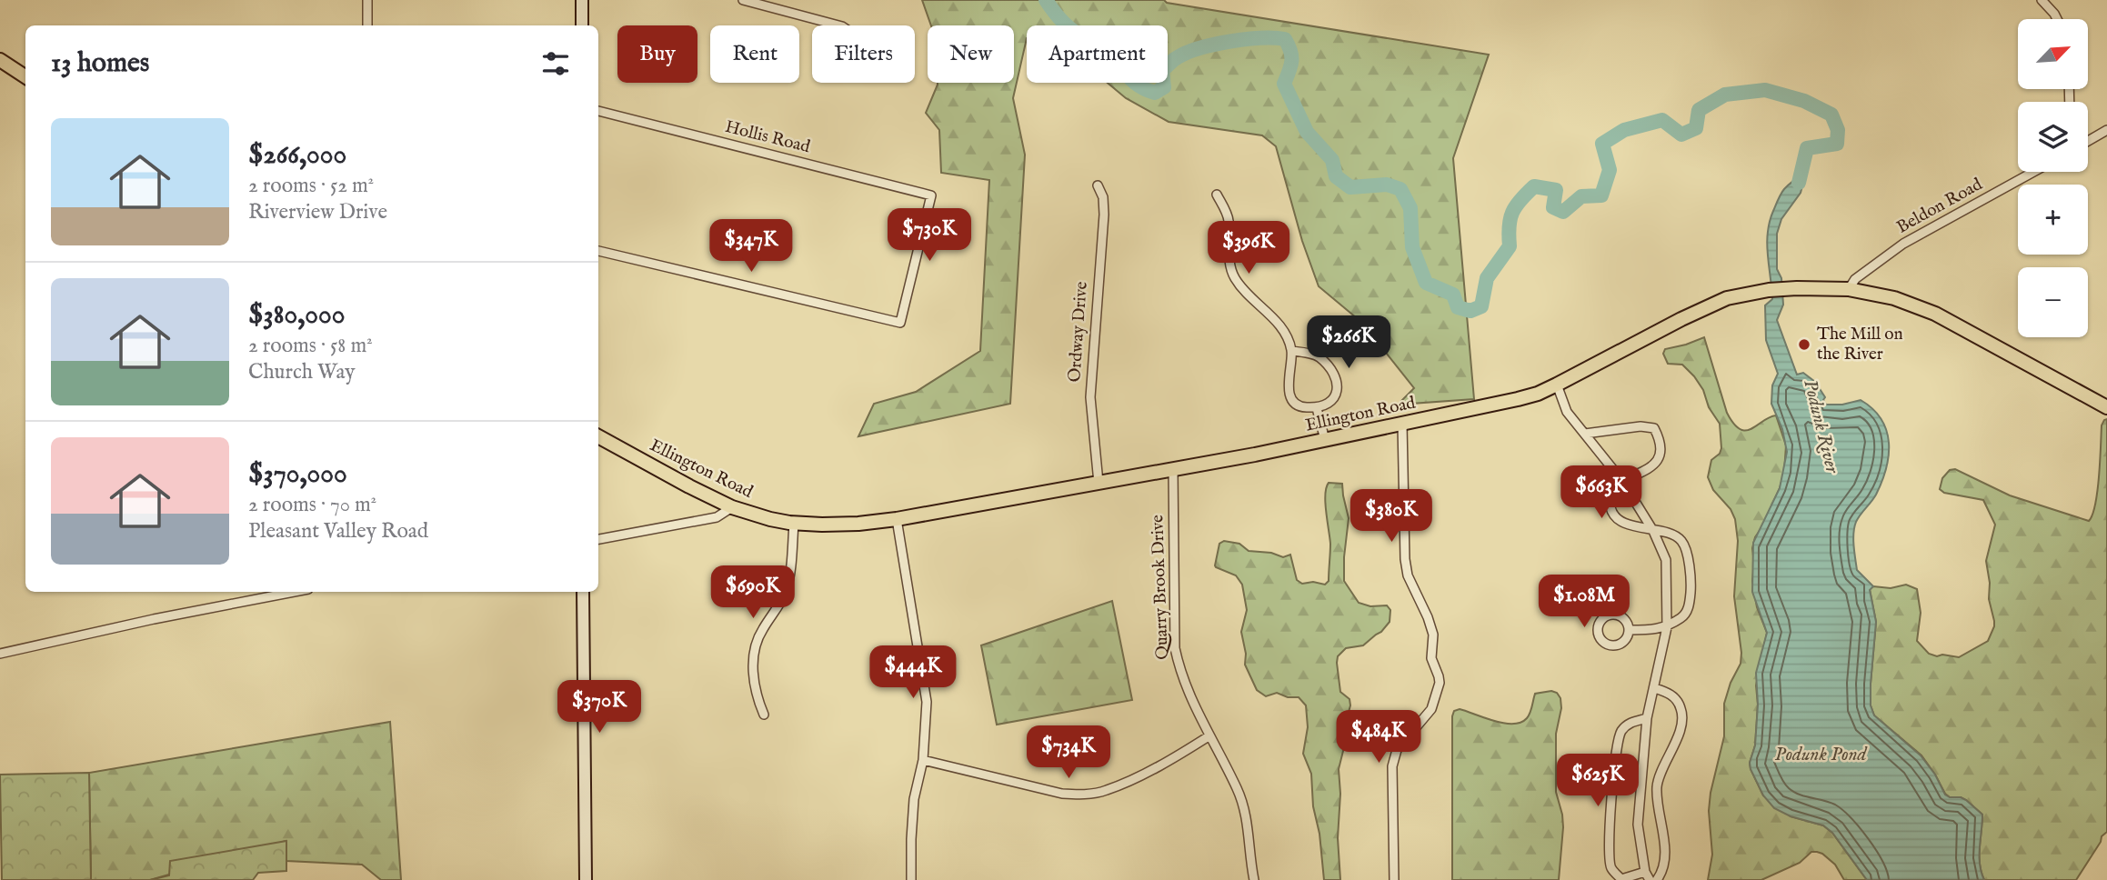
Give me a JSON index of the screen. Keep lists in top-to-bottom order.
{
  "streets": {
    "main road": ["Ellington Road"],
    "street": [
      "Hollis Road",
      "Beldon Road",
      "Ordway Drive",
      "Quarry Brook Drive"
    ]
  },
  "crossings": [
    ["Beldon Road", "Ellington Road"],
    ["Ordway Drive", "Ellington Road"],
    ["Ellington Road", "Quarry Brook Drive"]
  ],
  "water": ["Podunk River", "Podunk Pond"],
  "places": ["The Mill on the River"],
  "north": "top right",
  "page": {
    "map_buttons": ["+", "−"],
    "chip": [
      "Buy",
      "Rent",
      "Filters",
      "New",
      "Apartment"
    ],
    "heading": "13 homes",
    "list": [
      {
        "name": "$266,000",
        "note": "2 rooms · 52 m² · Riverview Drive"
      },
      {
        "name": "$380,000",
        "note": "2 rooms · 58 m² · Church Way"
      },
      {
        "name": "$370,000",
        "note": "2 rooms · 70 m² · Pleasant Valley Road"
      }
    ],
    "price": [
      "$730K",
      "$347K",
      "$396K",
      "$266K",
      "$663K",
      "$380K",
      "$690K",
      "$1.08M",
      "$444K",
      "$370K",
      "$484K",
      "$734K",
      "$625K"
    ]
  }
}
